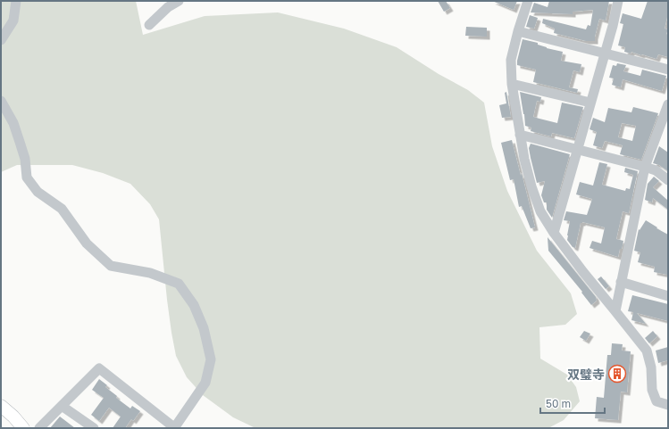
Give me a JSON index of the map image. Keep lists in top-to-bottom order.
{
  "places": {
    "building": ["双璧寺"]
  },
  "scale_bar": "50 m"
}
